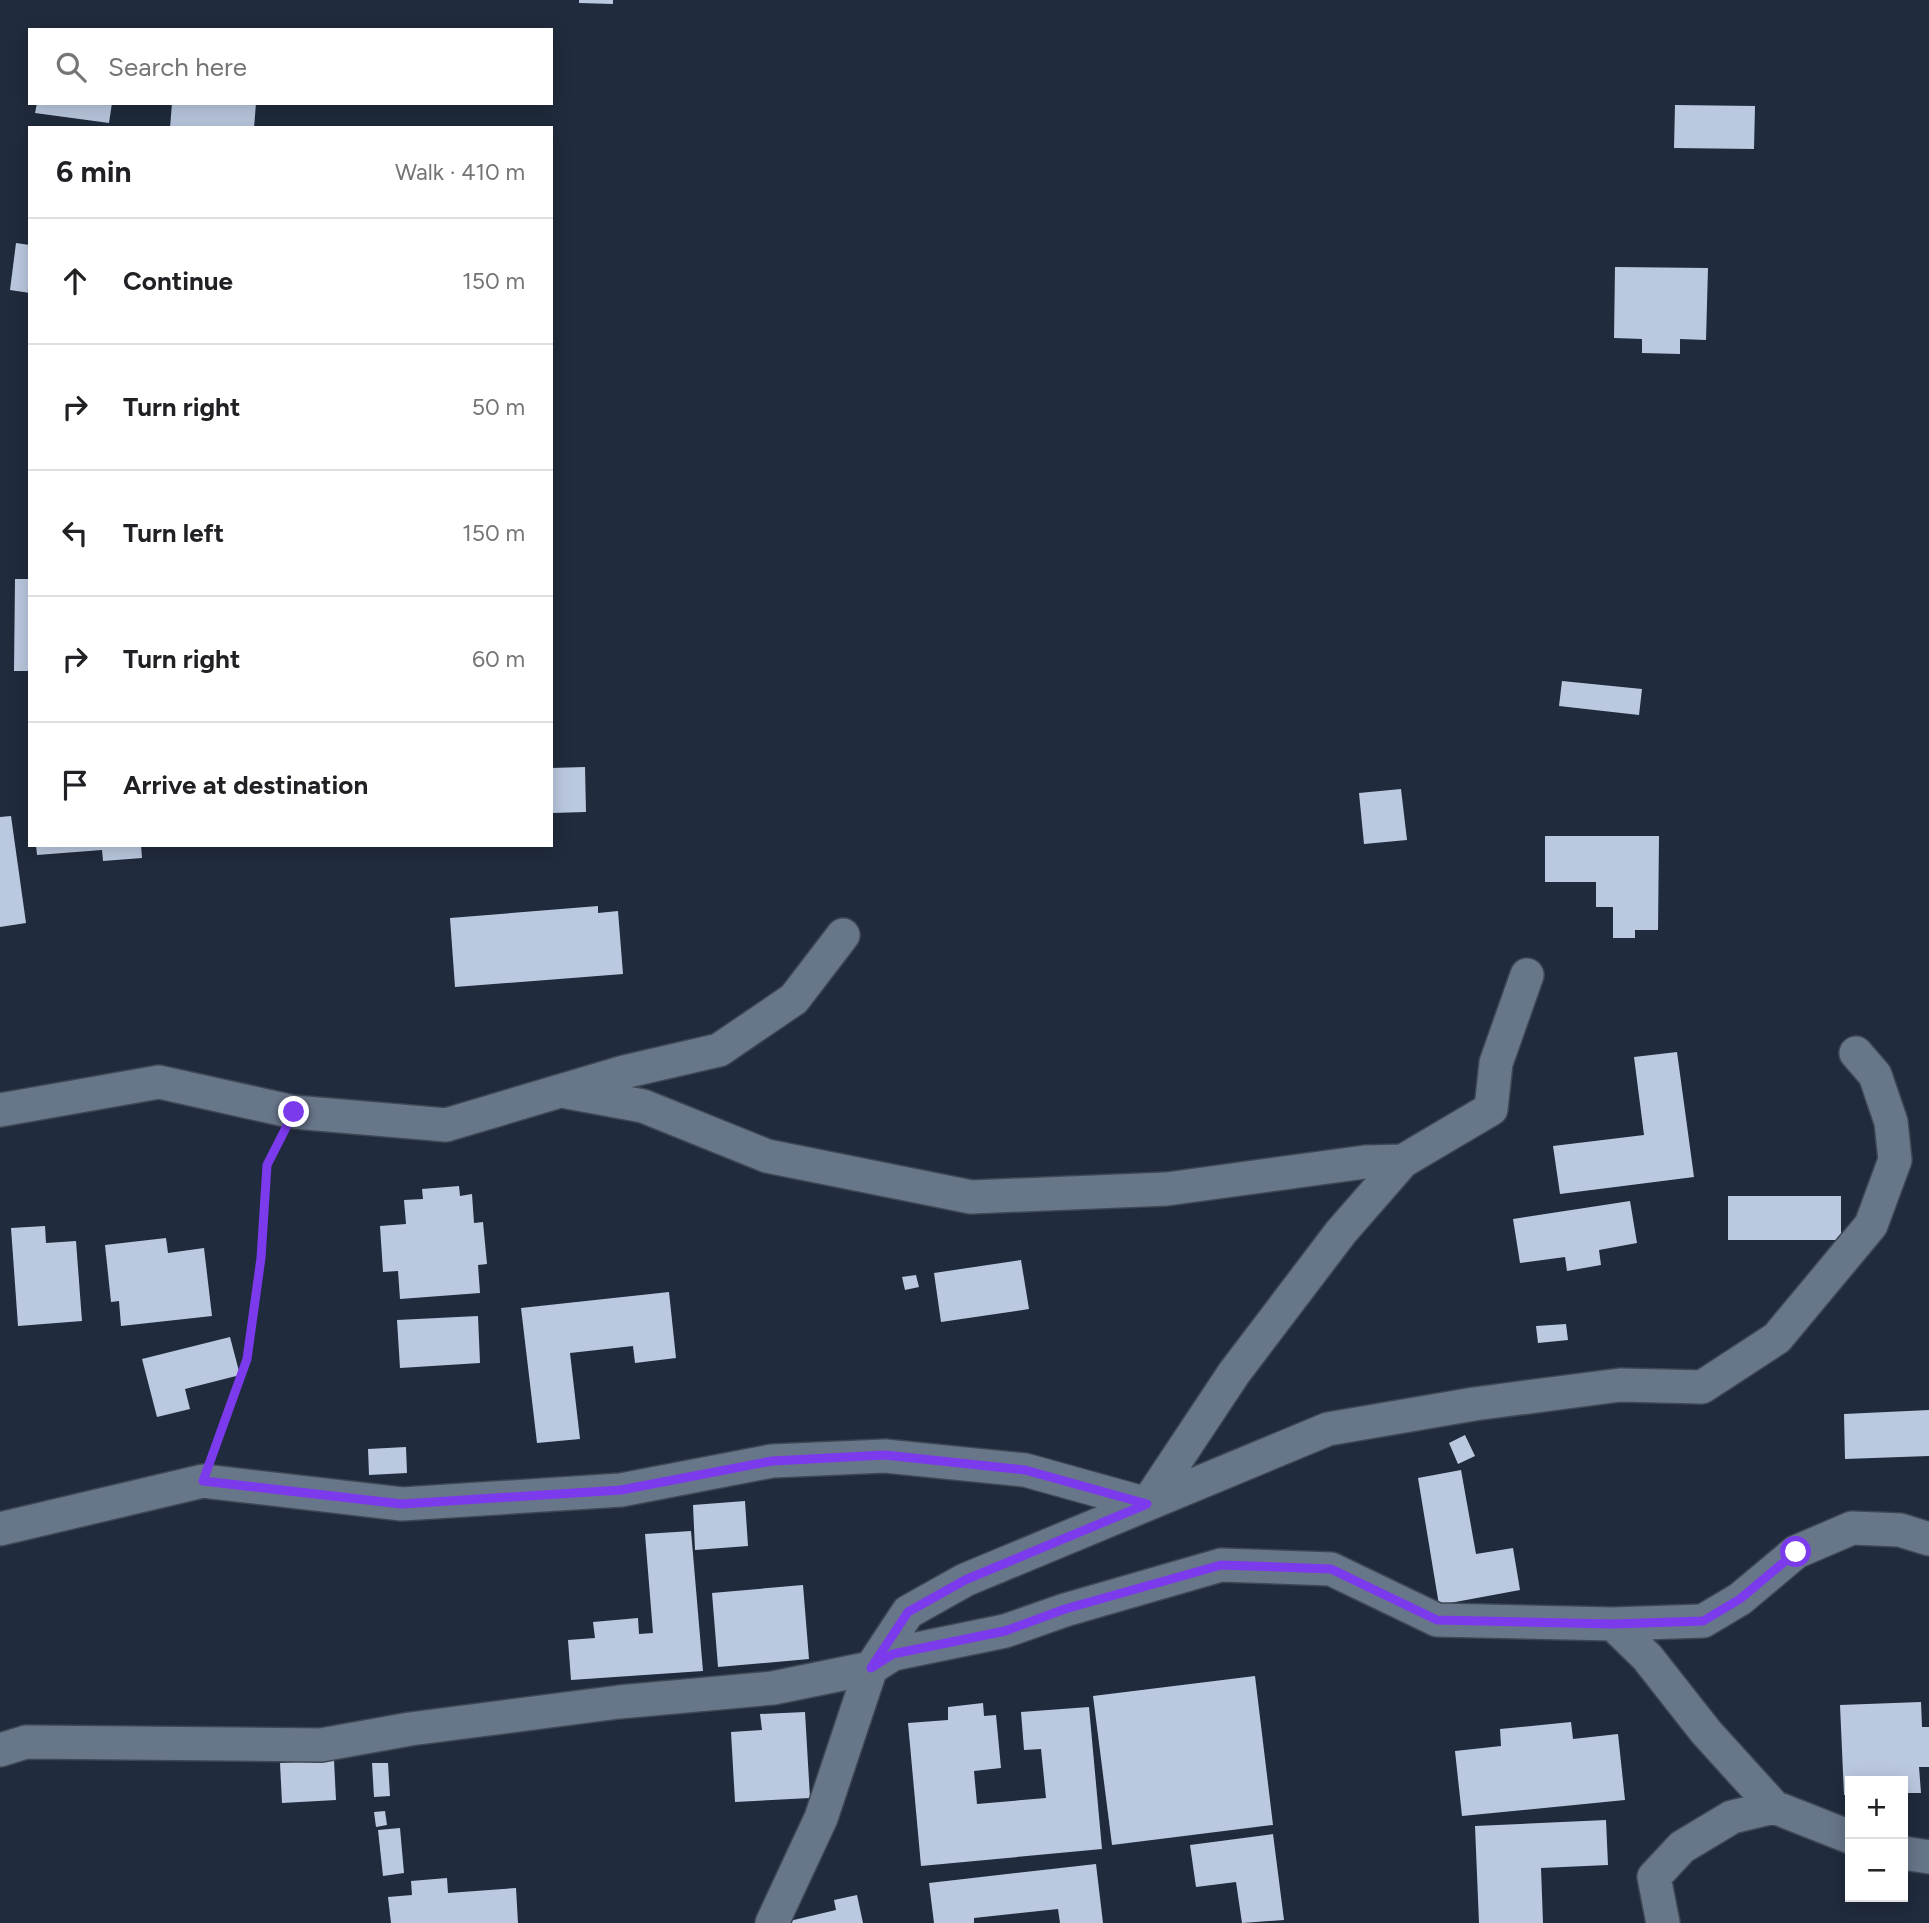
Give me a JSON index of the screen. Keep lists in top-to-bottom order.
{
  "page": {
    "search": "Search here",
    "heading": ["6 min", "Walk · 410 m"],
    "list": [
      ["Continue", "150 m"],
      ["Turn right", "50 m"],
      ["Turn left", "150 m"],
      ["Turn right", "60 m"],
      "Arrive at destination"
    ],
    "map_buttons": ["+", "−"]
  }
}
